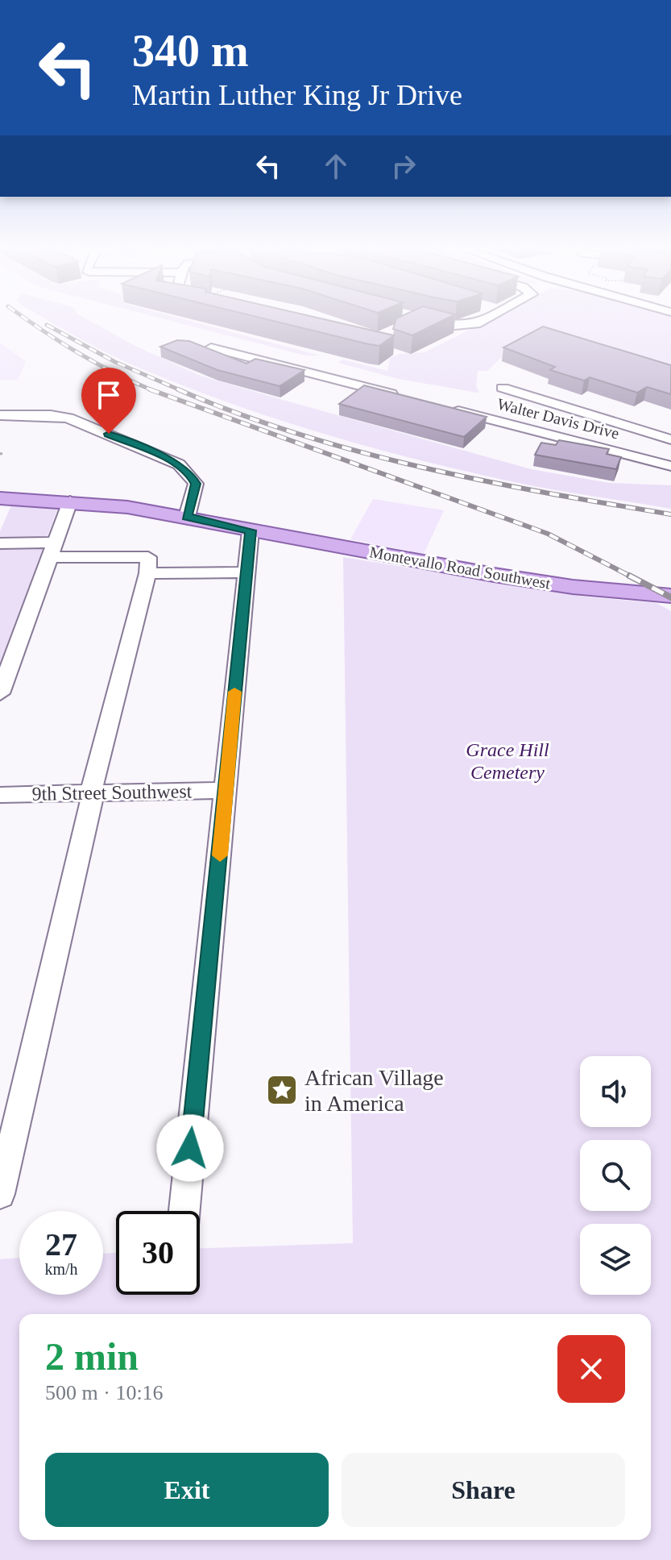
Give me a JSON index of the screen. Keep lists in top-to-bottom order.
{
  "streets": {
    "main road": ["Montevallo Road Southwest"],
    "street": ["Walter Davis Drive", "9th Street Southwest"]
  },
  "parks": ["Grace Hill Cemetery"],
  "places": {
    "place": ["African Village in America"]
  },
  "page": {
    "turn": ["340 m", "Martin Luther King Jr Drive"],
    "speed": "27 km/h",
    "limit": "30",
    "heading": ["2 min", "500 m · 10:16"],
    "buttons": ["Exit", "Share"]
  }
}
